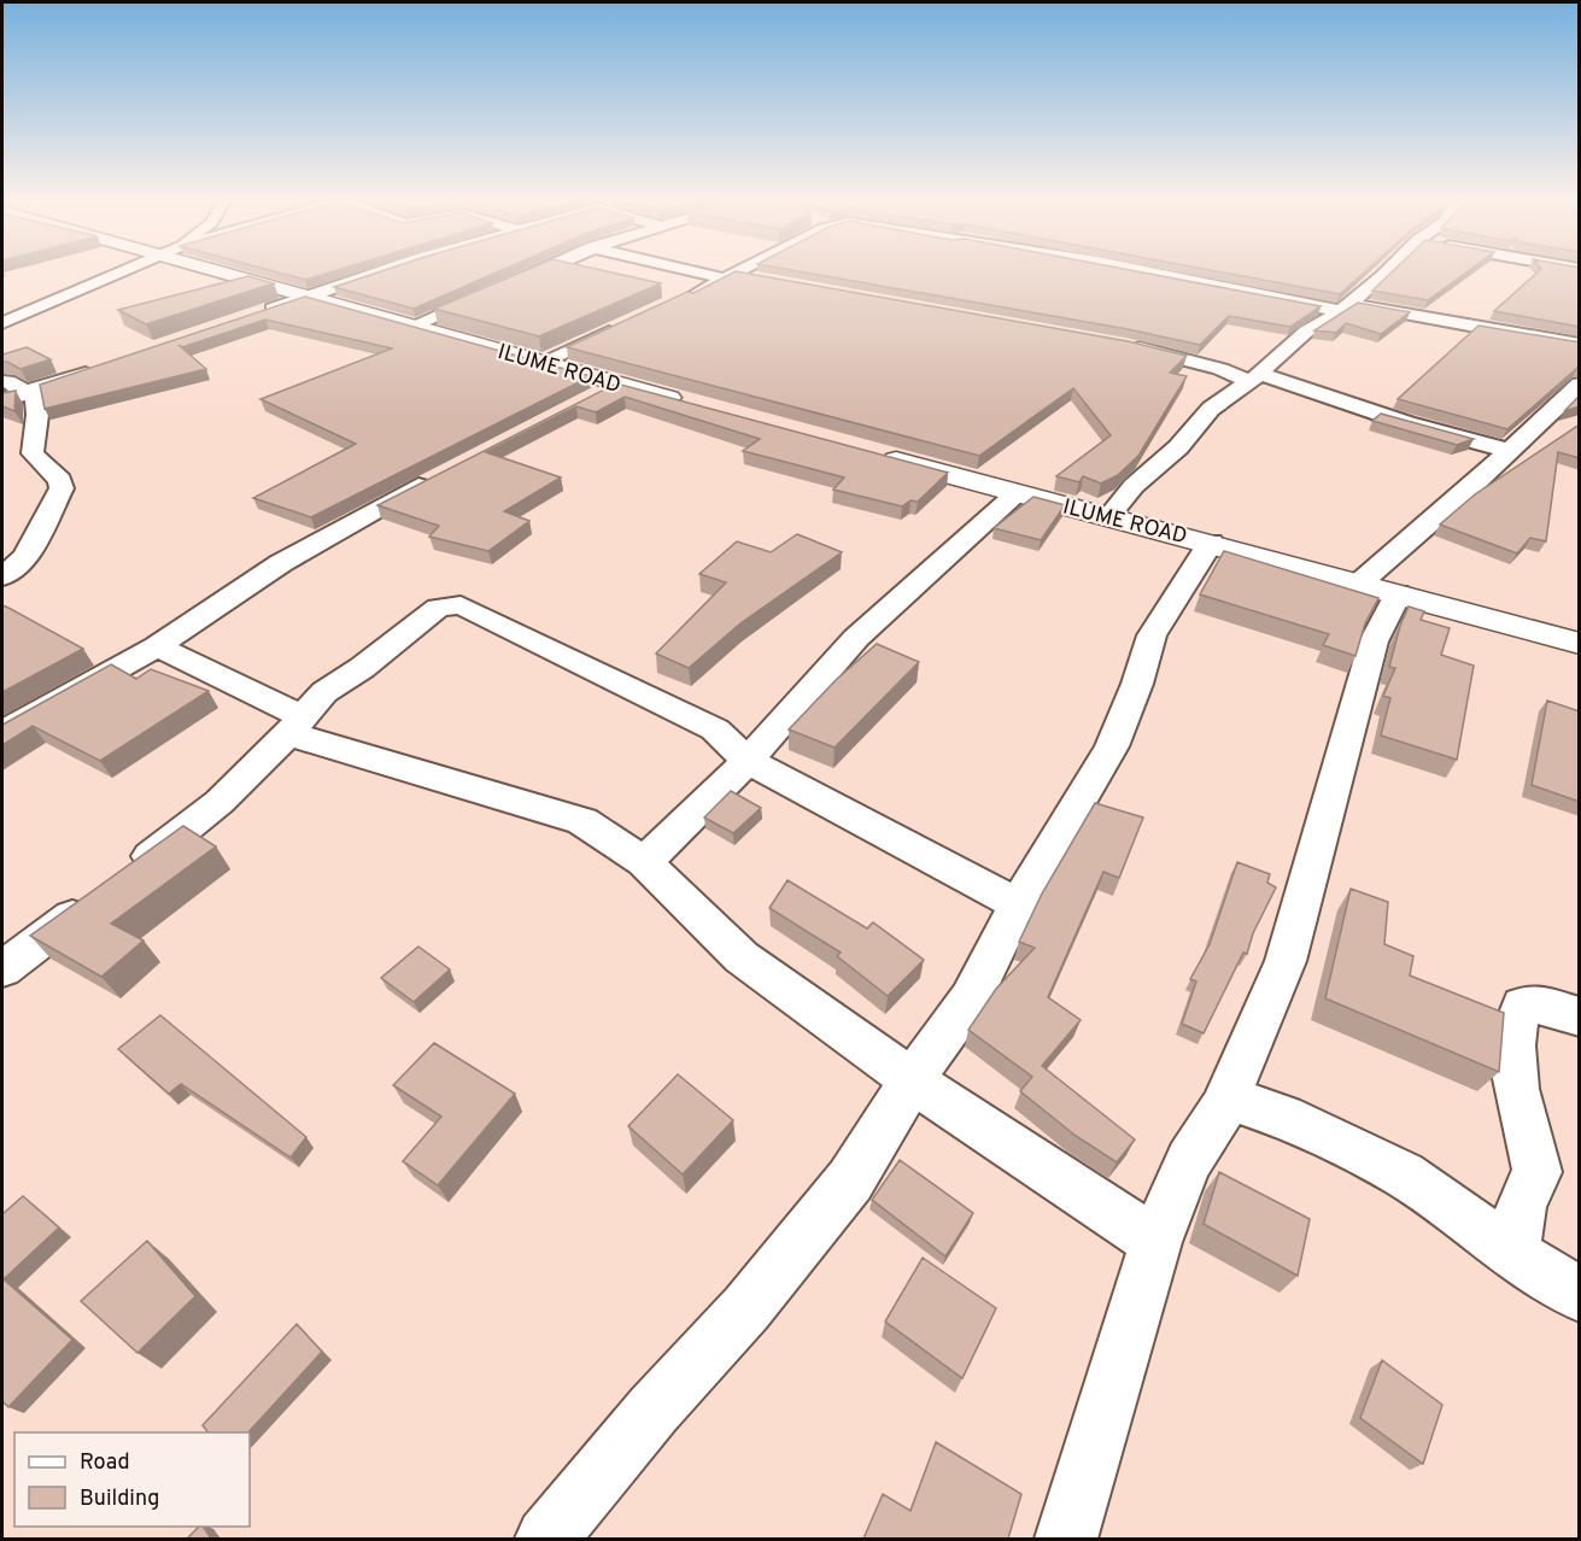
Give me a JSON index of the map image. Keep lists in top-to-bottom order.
{
  "streets": {
    "street": ["ILUME ROAD"]
  },
  "legend": ["Road", "Building"]
}
